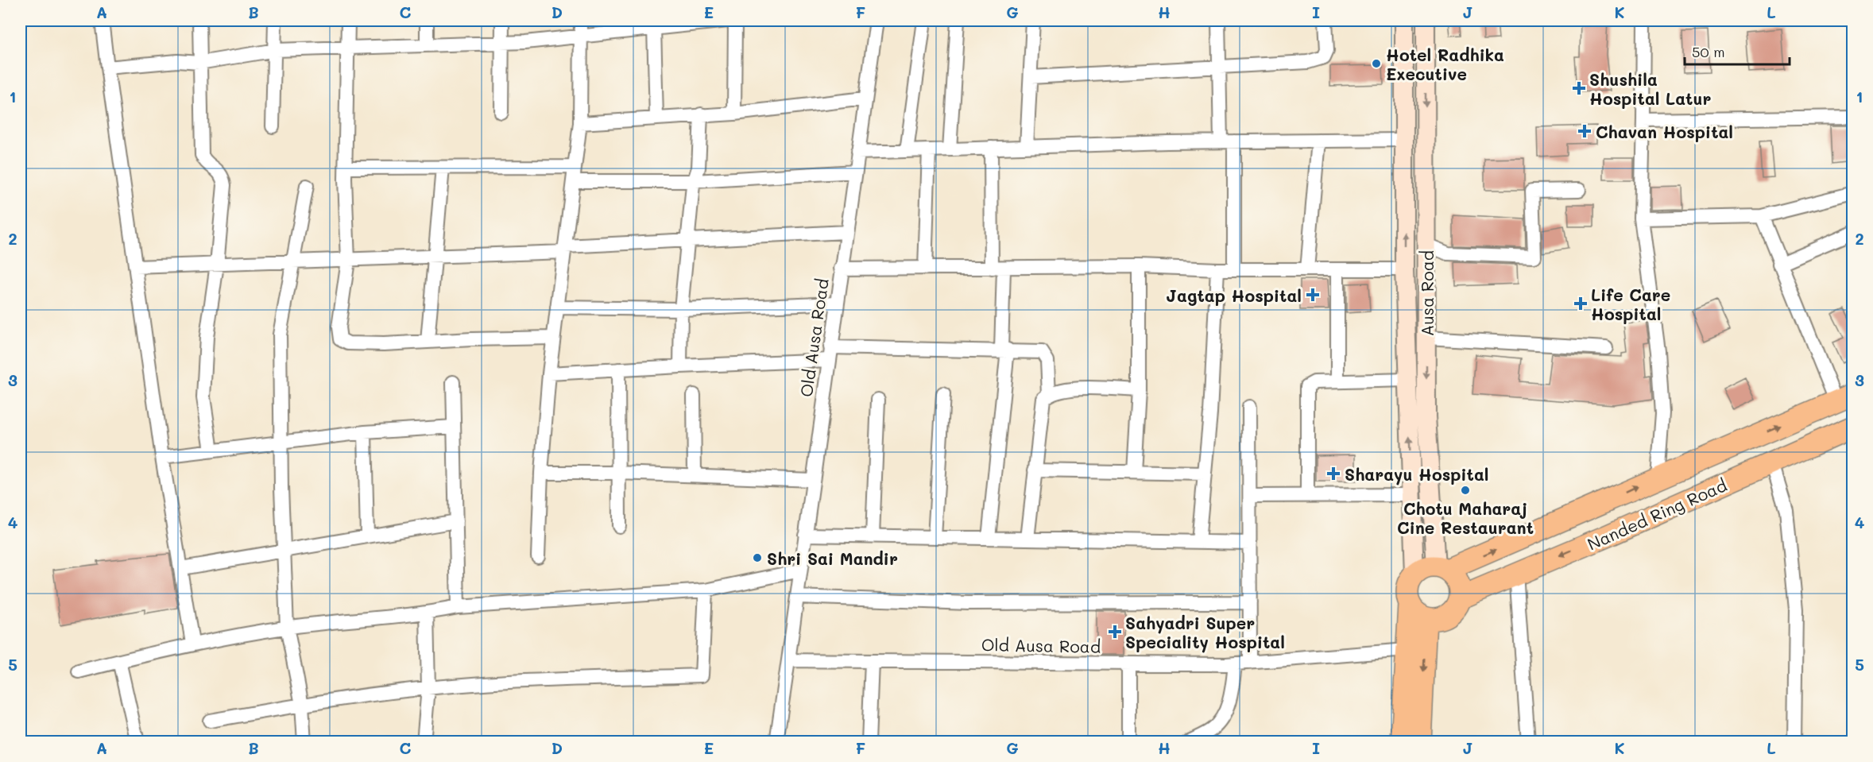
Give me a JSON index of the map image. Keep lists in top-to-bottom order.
{
  "streets": {
    "highway": ["Ausa Road", "Nanded Ring Road"],
    "street": ["Old Ausa Road"]
  },
  "crossings": [
    ["Ausa Road", "Nanded Ring Road"]
  ],
  "places": {
    "other": ["Hotel Radhika Executive", "Chotu Maharaj Cine Restaurant", "Shri Sai Mandir"],
    "health": [
      "Shushila Hospital Latur",
      "Chavan Hospital",
      "Jagtap Hospital",
      "Life Care Hospital",
      "Sharayu Hospital",
      "Sahyadri Super Speciality Hospital"
    ]
  },
  "scale_bar": "50 m",
  "grid": {
    "columns": [
      "A",
      "B",
      "C",
      "D",
      "E",
      "F",
      "G",
      "H",
      "I",
      "J",
      "K",
      "L"
    ],
    "rows": [
      "1",
      "2",
      "3",
      "4",
      "5"
    ]
  }
}
